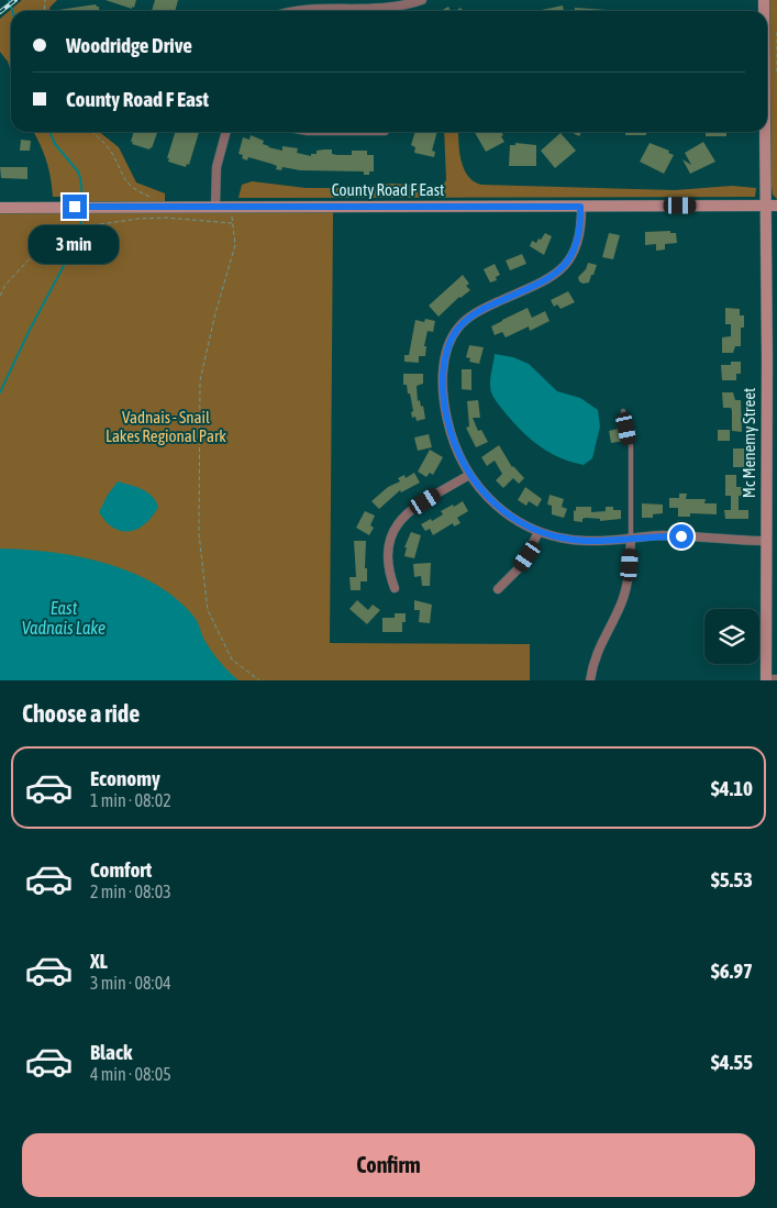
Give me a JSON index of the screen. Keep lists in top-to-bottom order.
{
  "streets": {
    "street": ["County Road F East", "Mc Menemy Street"]
  },
  "crossings": [
    ["County Road F East", "Mc Menemy Street"]
  ],
  "water": ["East Vadnais Lake"],
  "parks": ["Vadnais - Snail Lakes Regional Park"],
  "page": {
    "banner": ["Woodridge Drive", "County Road F East"],
    "bubble": "3 min",
    "heading": "Choose a ride",
    "list": [
      {
        "name": "Economy",
        "note": "1 min · 08:02",
        "value": "$4.10"
      },
      {
        "name": "Comfort",
        "note": "2 min · 08:03",
        "value": "$5.53"
      },
      {
        "name": "XL",
        "note": "3 min · 08:04",
        "value": "$6.97"
      },
      {
        "name": "Black",
        "note": "4 min · 08:05",
        "value": "$4.55"
      }
    ],
    "buttons": "Confirm"
  }
}
